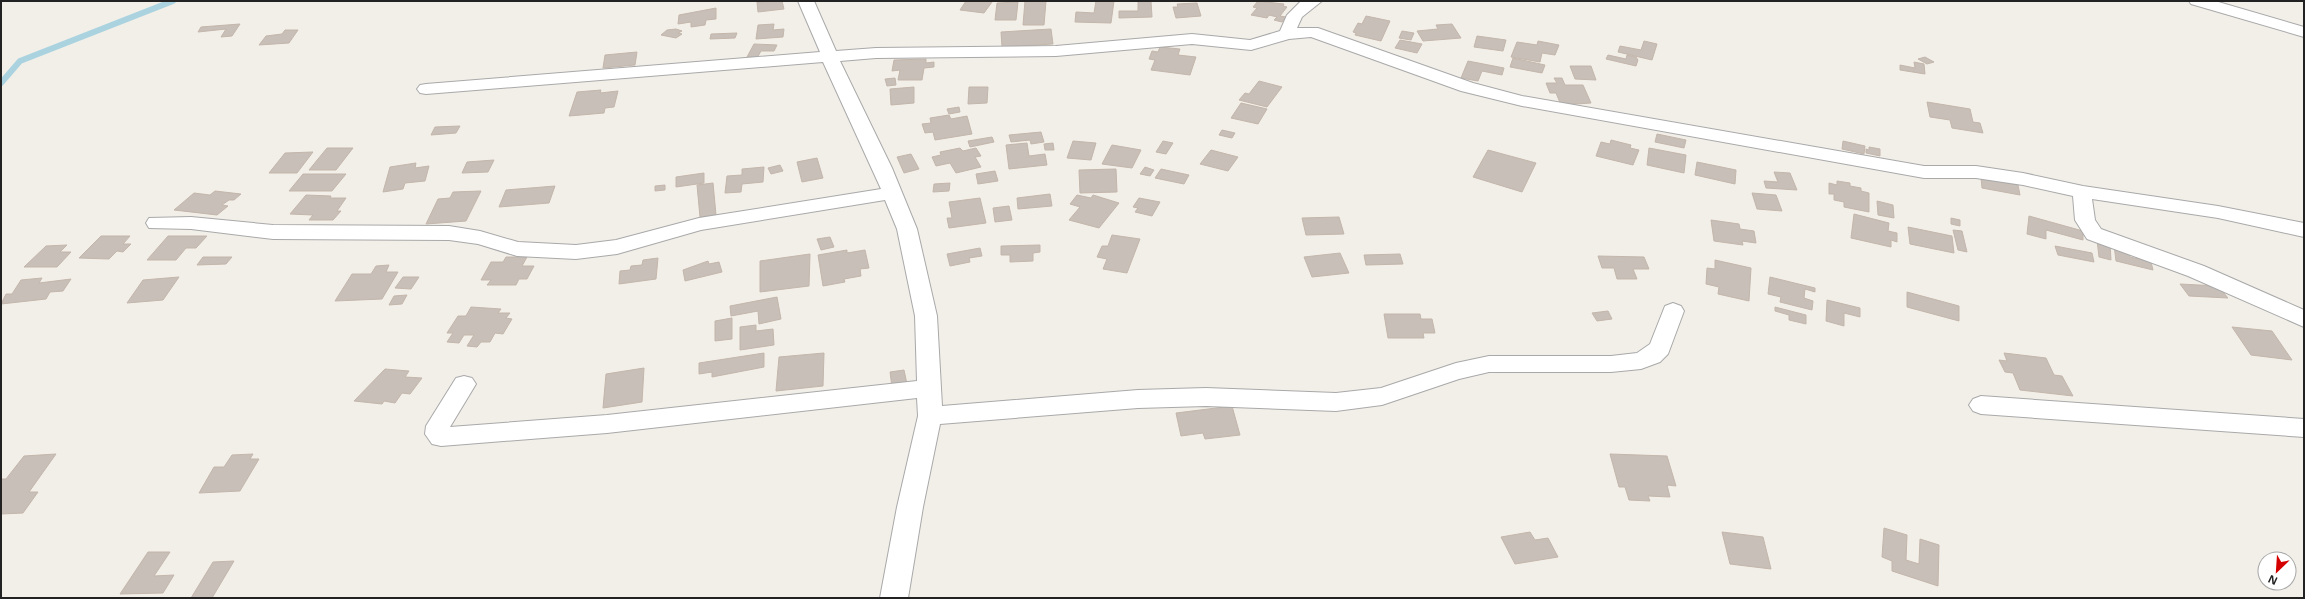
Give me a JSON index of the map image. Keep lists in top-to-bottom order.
{
  "north": "bottom left"
}
